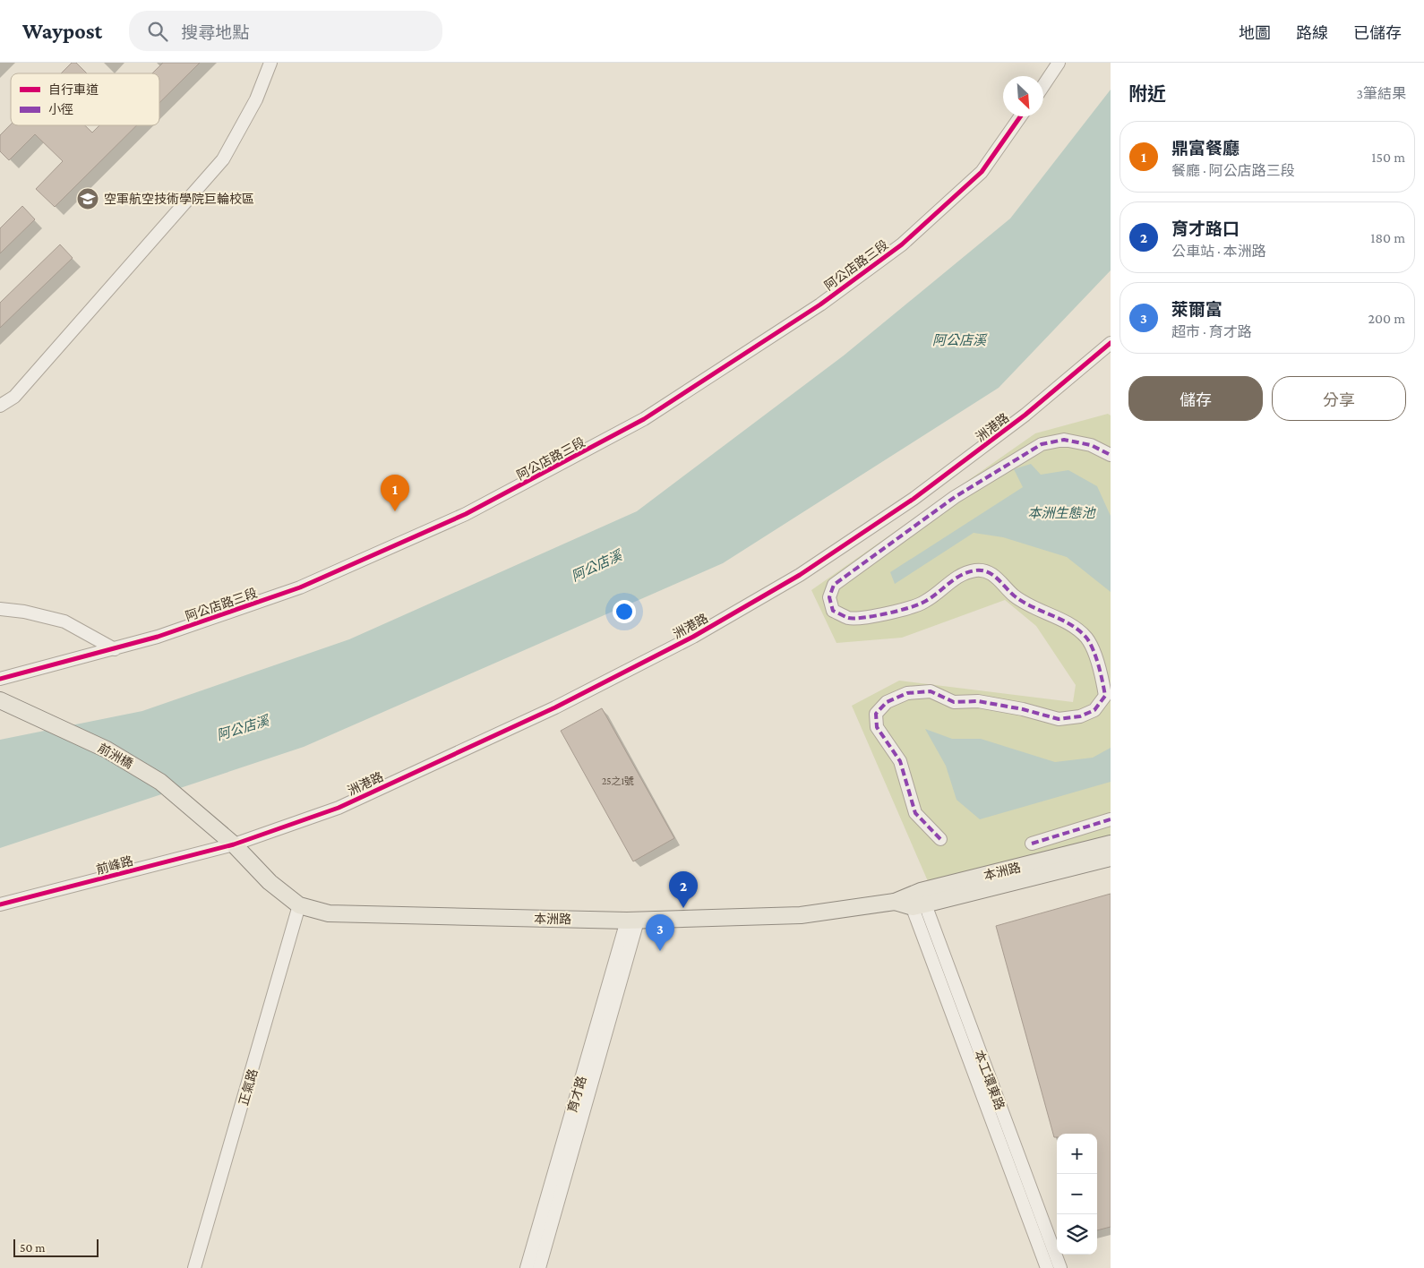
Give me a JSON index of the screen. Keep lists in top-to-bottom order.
{
  "streets": {
    "main road": ["前洲橋", "本洲路"],
    "street": [
      "阿公店路三段",
      "洲港路",
      "前峰路",
      "本工環東路",
      "正氣路",
      "育才路"
    ]
  },
  "crossings": [
    ["洲港路", "前洲橋"],
    ["洲港路", "前峰路"],
    ["洲港路", "本洲路"],
    ["前洲橋", "前峰路"],
    ["前洲橋", "本洲路"],
    ["前峰路", "本洲路"],
    ["本洲路", "本工環東路"],
    ["本洲路", "正氣路"],
    ["本洲路", "育才路"]
  ],
  "water": ["阿公店溪", "本洲生態池"],
  "places": {
    "school or university": ["空軍航空技術學院巨輪校區"]
  },
  "house_numbers": ["25之1號"],
  "legend": ["自行車道", "小徑"],
  "scale_bar": "50 m",
  "north": "bottom right",
  "page": {
    "header": "Waypost",
    "search": "搜尋地點",
    "nav": ["地圖", "路線", "已儲存"],
    "heading": ["附近", "3筆結果"],
    "list": [
      {
        "mark": "1",
        "name": "鼎富餐廳",
        "note": "餐廳 · 阿公店路三段",
        "value": "150 m"
      },
      {
        "mark": "2",
        "name": "育才路口",
        "note": "公車站 · 本洲路",
        "value": "180 m"
      },
      {
        "mark": "3",
        "name": "萊爾富",
        "note": "超市 · 育才路",
        "value": "200 m"
      }
    ],
    "buttons": ["儲存", "分享"],
    "pins": ["1", "2", "3"],
    "map_buttons": ["+", "−"],
    "scale": "50 m"
  }
}
